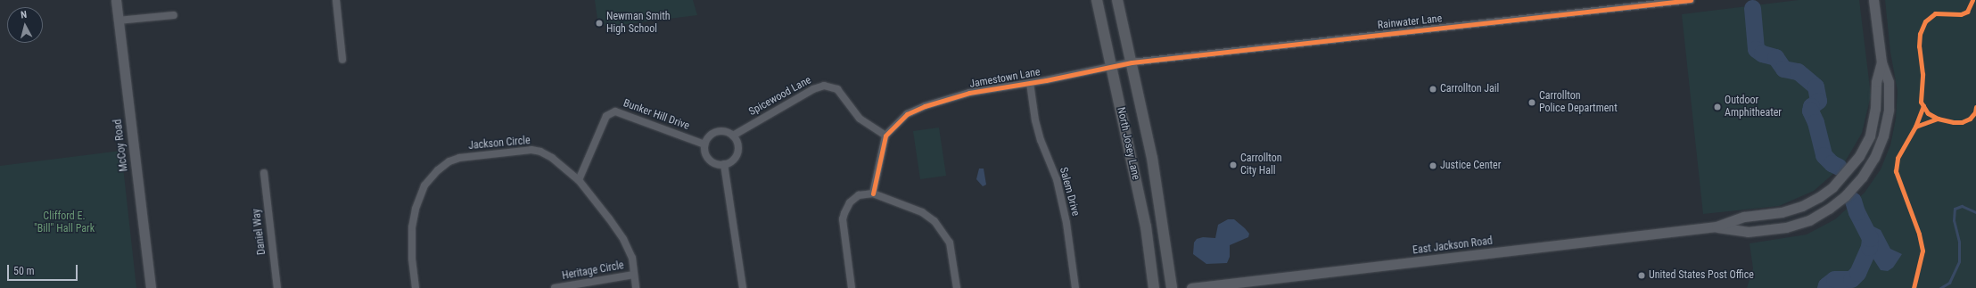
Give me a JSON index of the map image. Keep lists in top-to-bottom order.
{
  "streets": {
    "main road": ["North Josey Lane"],
    "street": [
      "Rainwater Lane",
      "Jamestown Lane",
      "Spicewood Lane",
      "Bunker Hill Drive",
      "Jackson Circle",
      "McCoy Road",
      "Salem Drive",
      "Daniel Way",
      "East Jackson Road",
      "Heritage Circle"
    ]
  },
  "crossings": [
    ["Rainwater Lane", "Jamestown Lane"],
    ["Rainwater Lane", "North Josey Lane"],
    ["Jamestown Lane", "Spicewood Lane"],
    ["Jamestown Lane", "North Josey Lane"],
    ["Jamestown Lane", "Salem Drive"],
    ["Spicewood Lane", "Bunker Hill Drive"],
    ["Bunker Hill Drive", "Jackson Circle"],
    ["Jackson Circle", "Heritage Circle"]
  ],
  "parks": ["Clifford E. \"Bill\" Hall Park"],
  "places": [
    "Newman Smith High School",
    "Carrollton Jail",
    "Carrollton Police Department",
    "Outdoor Amphitheater",
    "Carrollton City Hall",
    "Justice Center",
    "United States Post Office"
  ],
  "scale_bar": "50 m",
  "north": "top"
}
